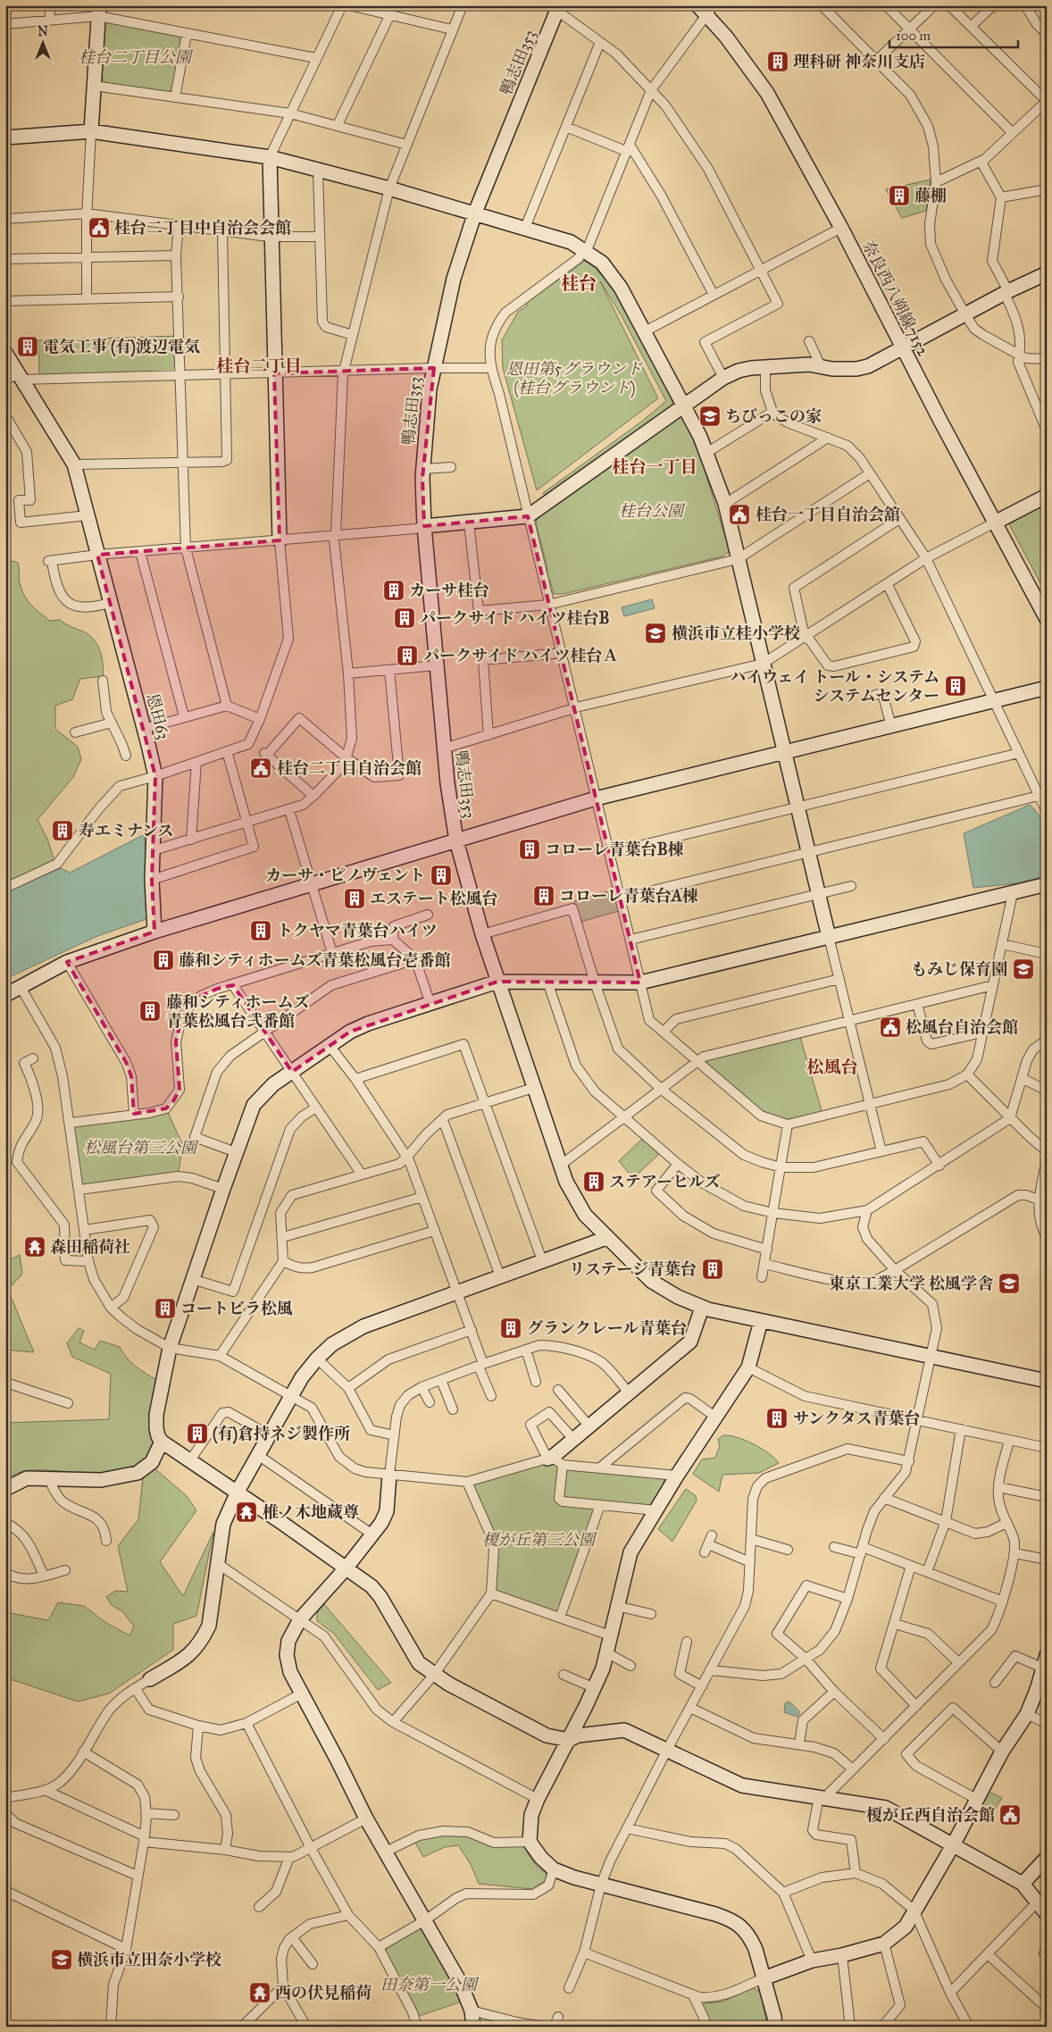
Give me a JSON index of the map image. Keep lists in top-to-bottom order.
{
  "streets": {
    "street": ["鴨志田353", "奈良西八朔線7152", "恩田63"]
  },
  "districts": [
    "桂台",
    "桂台二丁目",
    "桂台一丁目",
    "松風台"
  ],
  "parks": [
    "桂台二丁目公園",
    "恩田第5グラウンド (桂台グラウンド)",
    "桂台公園",
    "松風台第三公園",
    "榎が丘第三公園",
    "田奈第一公園"
  ],
  "places": {
    "building": [
      "理科研 神奈川支店",
      "藤棚",
      "電気工事 (有)渡辺電気",
      "カーサ桂台",
      "パークサイド ハイツ桂台B",
      "パークサイド ハイツ桂台Ａ",
      "ハイウェイ トール・システム システムセンター",
      "寿エミナンス",
      "コローレ青葉台B棟",
      "カーサ・ピノヴェント",
      "コローレ青葉台A棟",
      "エステート松風台",
      "トクヤマ青葉台ハイツ",
      "藤和シティホームズ青葉松風台壱番館",
      "藤和シティホームズ 青葉松風台弐番館",
      "ステアーヒルズ",
      "リステージ青葉台",
      "コートビラ松風",
      "グランクレール青葉台",
      "サンクタス青葉台",
      "(有)倉持ネジ製作所"
    ],
    "public building": [
      "桂台二丁目中自治会会館",
      "桂台一丁目自治会舘",
      "桂台二丁目自治会館",
      "松風台自治会館",
      "榎が丘西自治会館"
    ],
    "school or university": [
      "ちびっこの家",
      "横浜市立桂小学校",
      "もみじ保育園",
      "東京工業大学 松風学舎",
      "横浜市立田奈小学校"
    ],
    "temple": ["森田稲荷社", "椎ノ木地蔵尊", "西の伏見稲荷"]
  },
  "scale_bar": "100 m",
  "north": "top"
}
